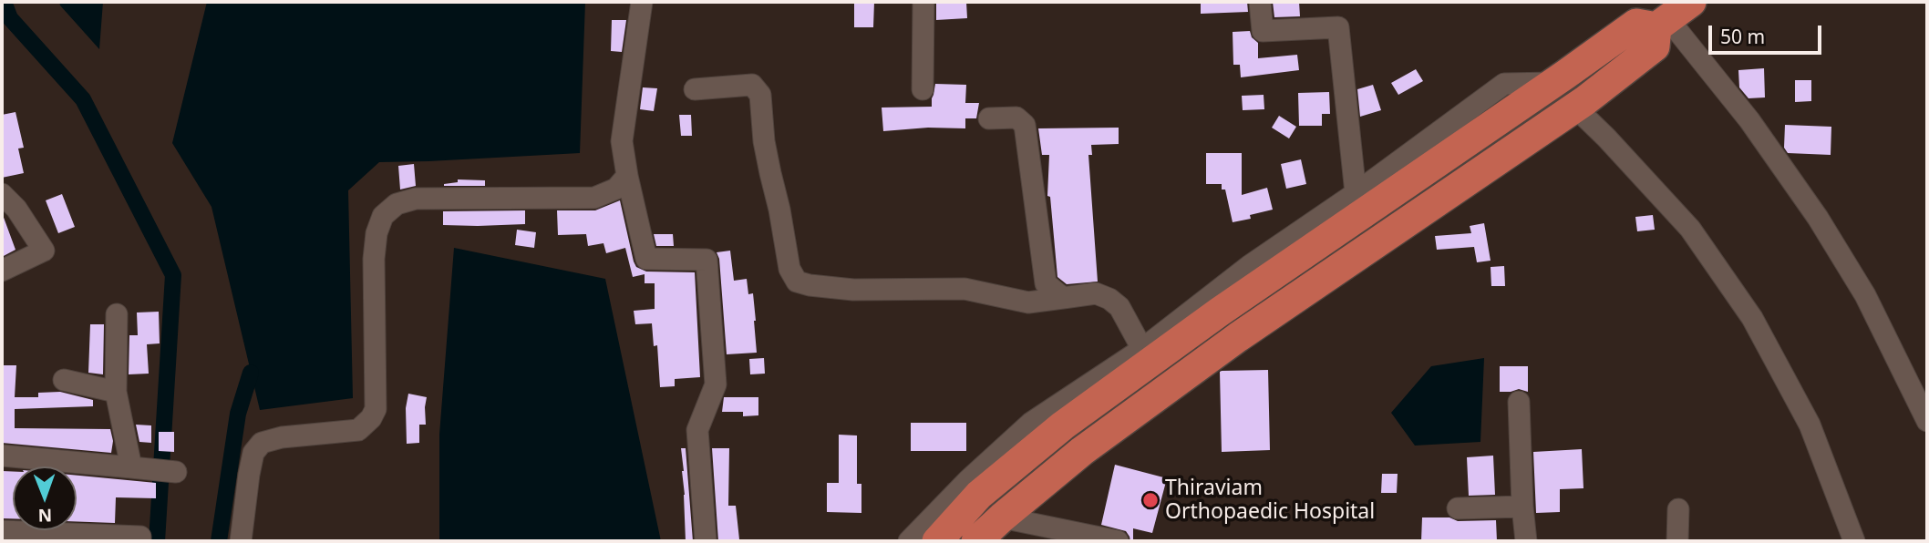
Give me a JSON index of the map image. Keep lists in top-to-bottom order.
{
  "places": ["Thiraviam Orthopaedic Hospital"],
  "scale_bar": "50 m",
  "north": "bottom"
}
